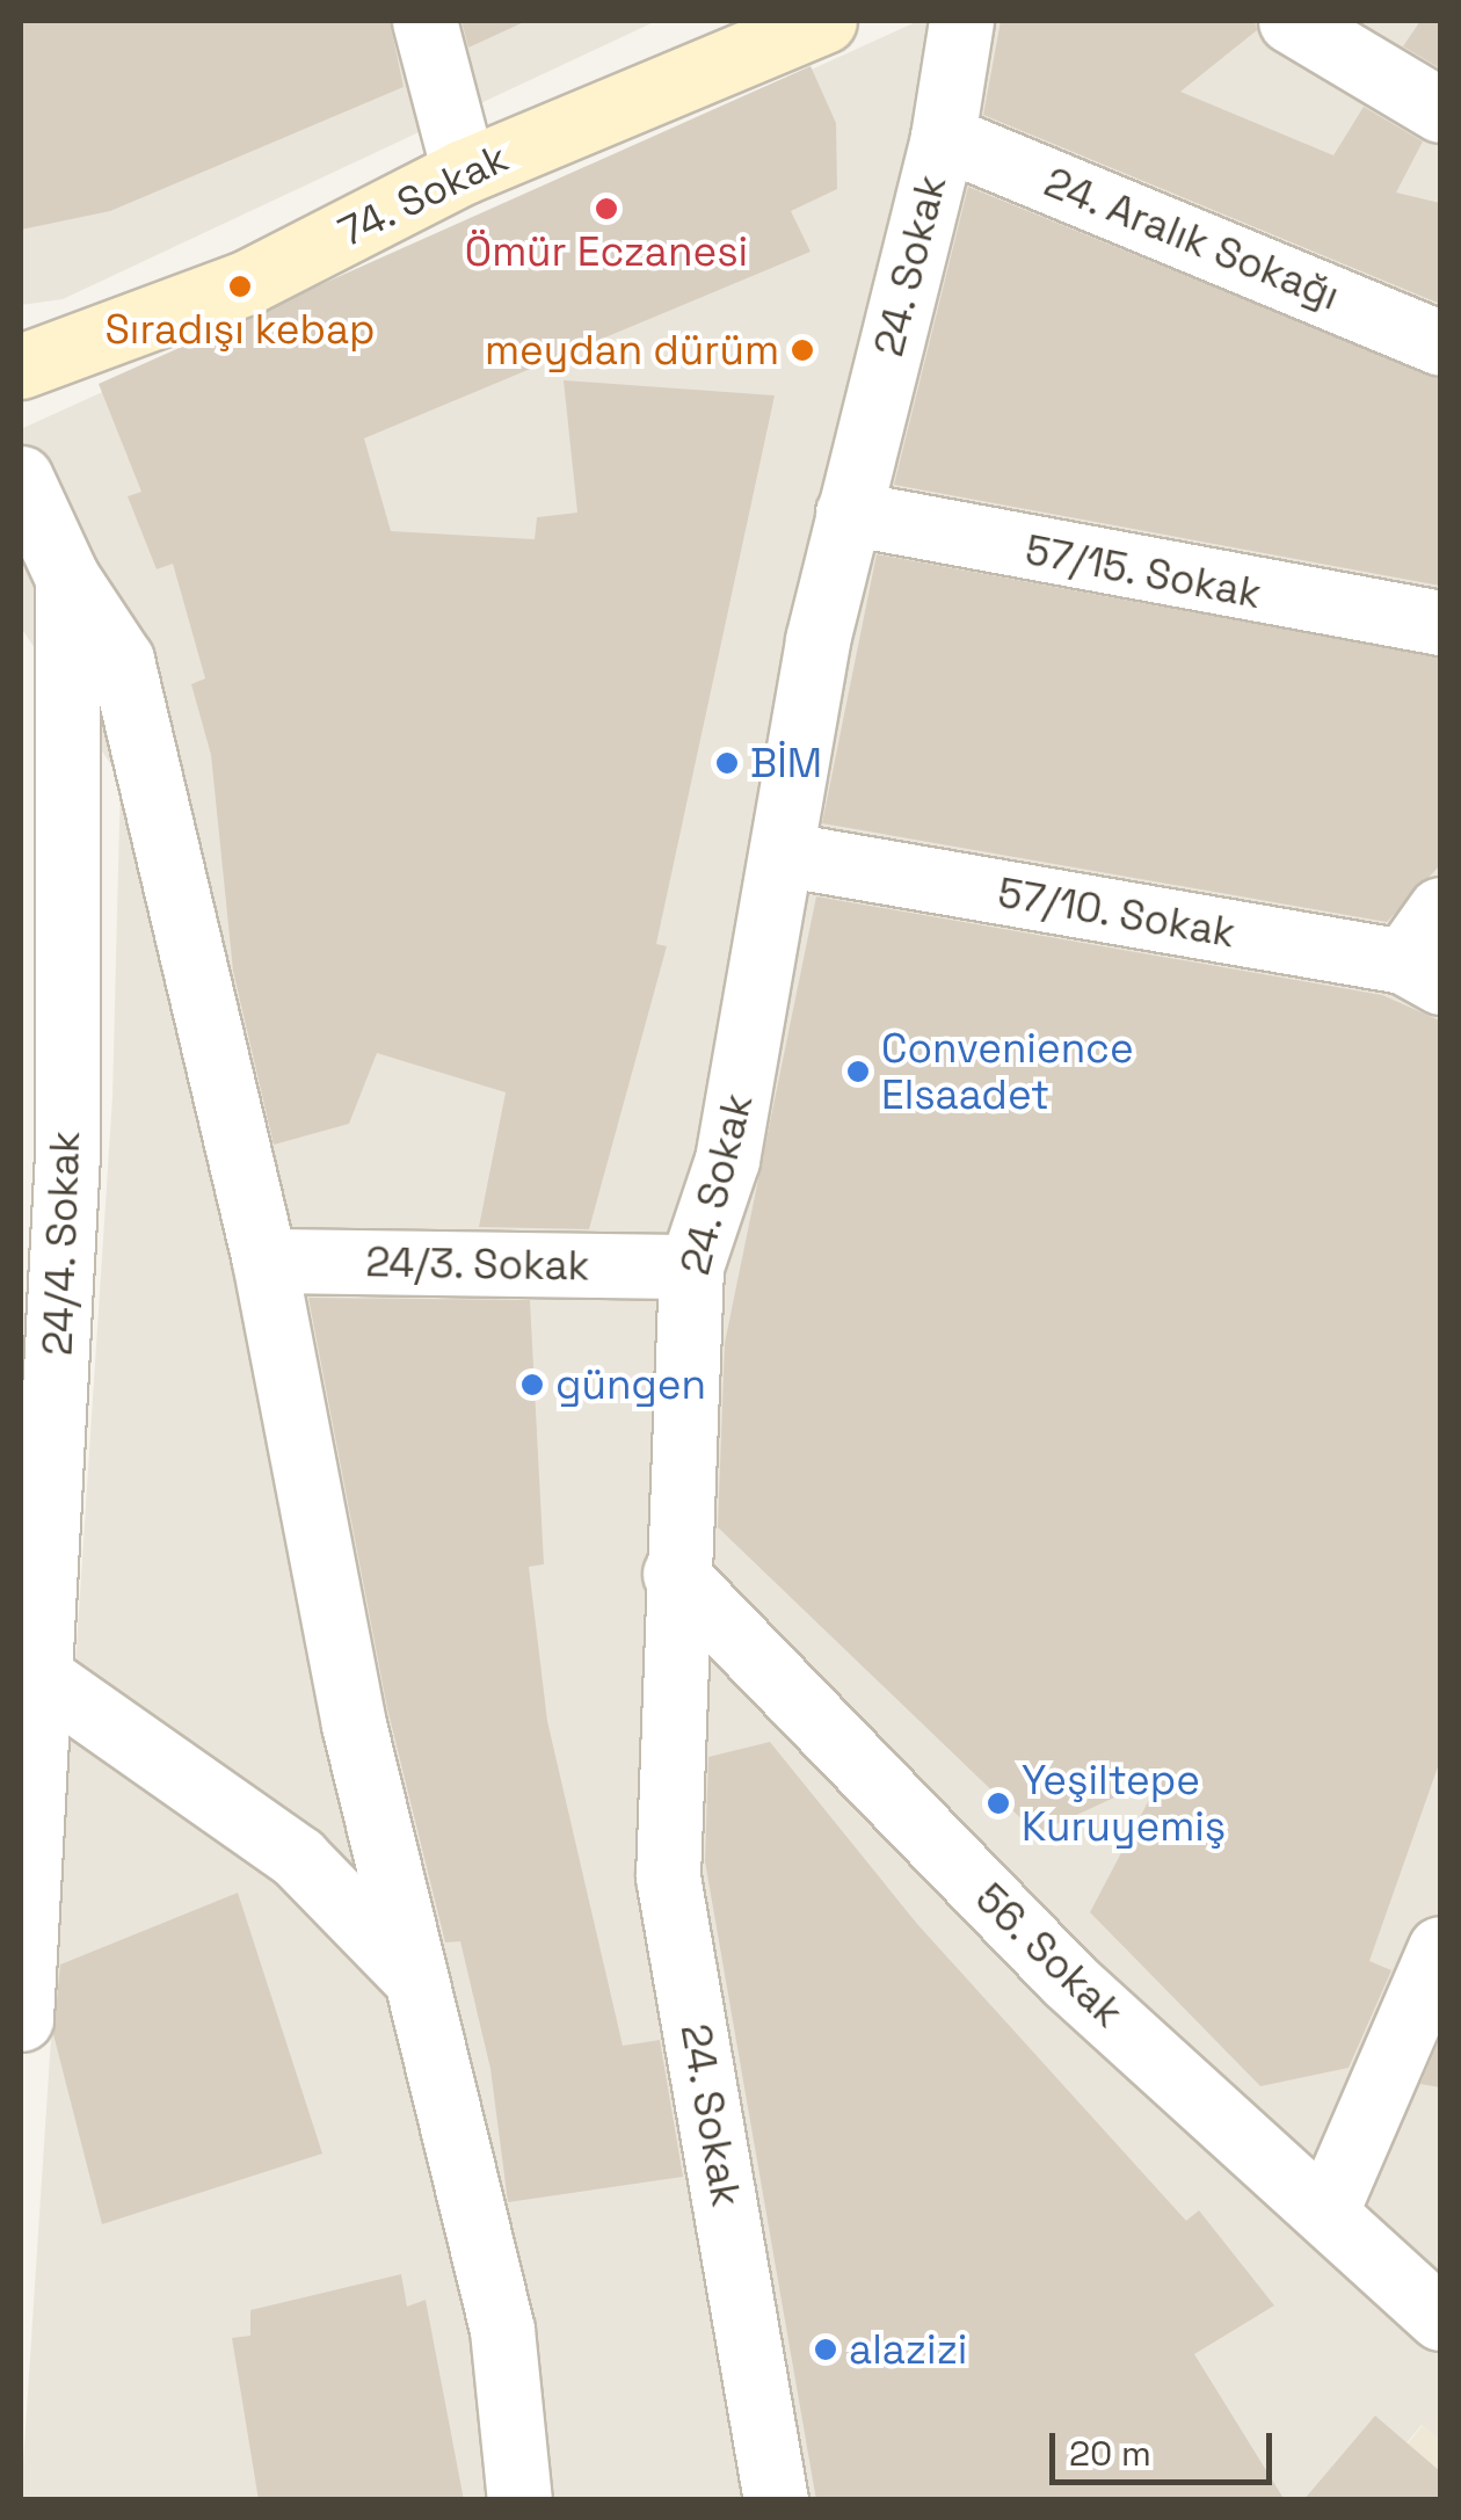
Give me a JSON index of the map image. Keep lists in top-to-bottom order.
{
  "streets": {
    "main road": ["74. Sokak"],
    "street": [
      "24. Aralık Sokağı",
      "24. Sokak",
      "57/15. Sokak",
      "57/10. Sokak",
      "24/4. Sokak",
      "24/3. Sokak",
      "56. Sokak"
    ]
  },
  "crossings": [
    ["24. Aralık Sokağı", "24. Sokak"],
    ["24. Sokak", "57/15. Sokak"],
    ["24. Sokak", "57/10. Sokak"],
    ["24. Sokak", "24/3. Sokak"],
    ["24. Sokak", "56. Sokak"]
  ],
  "places": [
    "Ömür Eczanesi",
    "Sıradışı kebap",
    "meydan dürüm",
    "BİM",
    "Convenience Elsaadet",
    "güngen",
    "Yeşiltepe Kuruyemiş",
    "alazizi"
  ],
  "scale_bar": "20 m"
}
